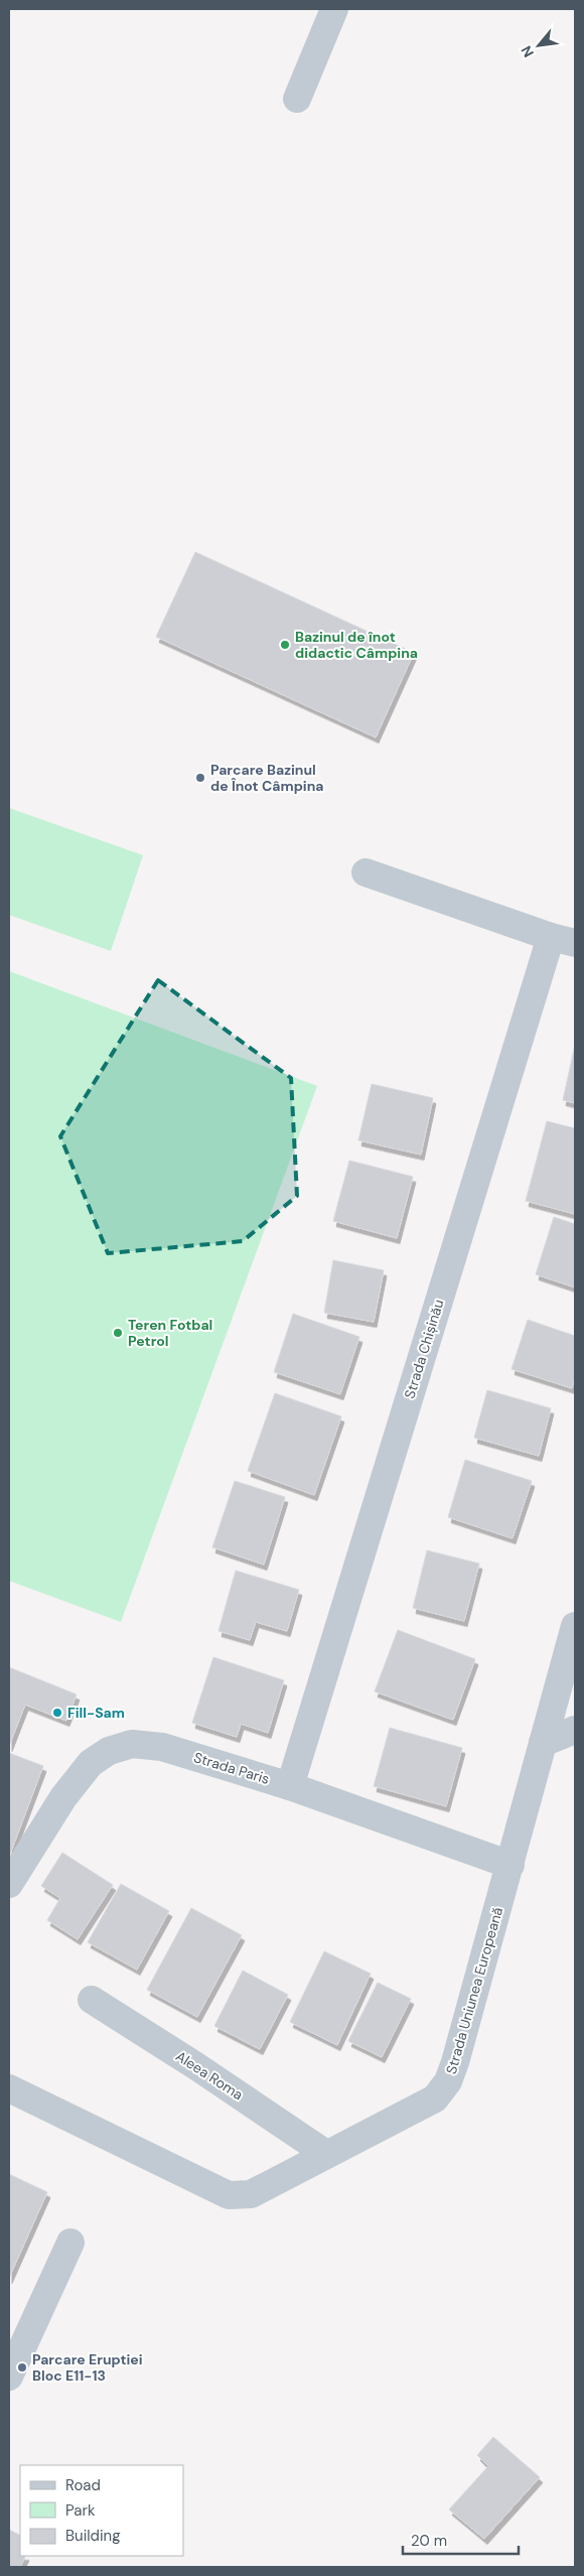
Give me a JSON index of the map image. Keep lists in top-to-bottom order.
{
  "streets": {
    "street": [
      "Strada Chișinău",
      "Strada Paris",
      "Strada Uniunea Europeană",
      "Aleea Roma"
    ]
  },
  "crossings": [
    ["Strada Chișinău", "Strada Paris"],
    ["Strada Paris", "Strada Uniunea Europeană"],
    ["Strada Uniunea Europeană", "Aleea Roma"]
  ],
  "places": [
    "Bazinul de înot didactic Câmpina",
    "Parcare Bazinul de Înot Câmpina",
    "Teren Fotbal Petrol",
    "Fill-Sam",
    "Parcare Eruptiei Bloc E11-13"
  ],
  "legend": ["Road", "Park", "Building"],
  "scale_bar": "20 m",
  "north": "bottom left"
}
